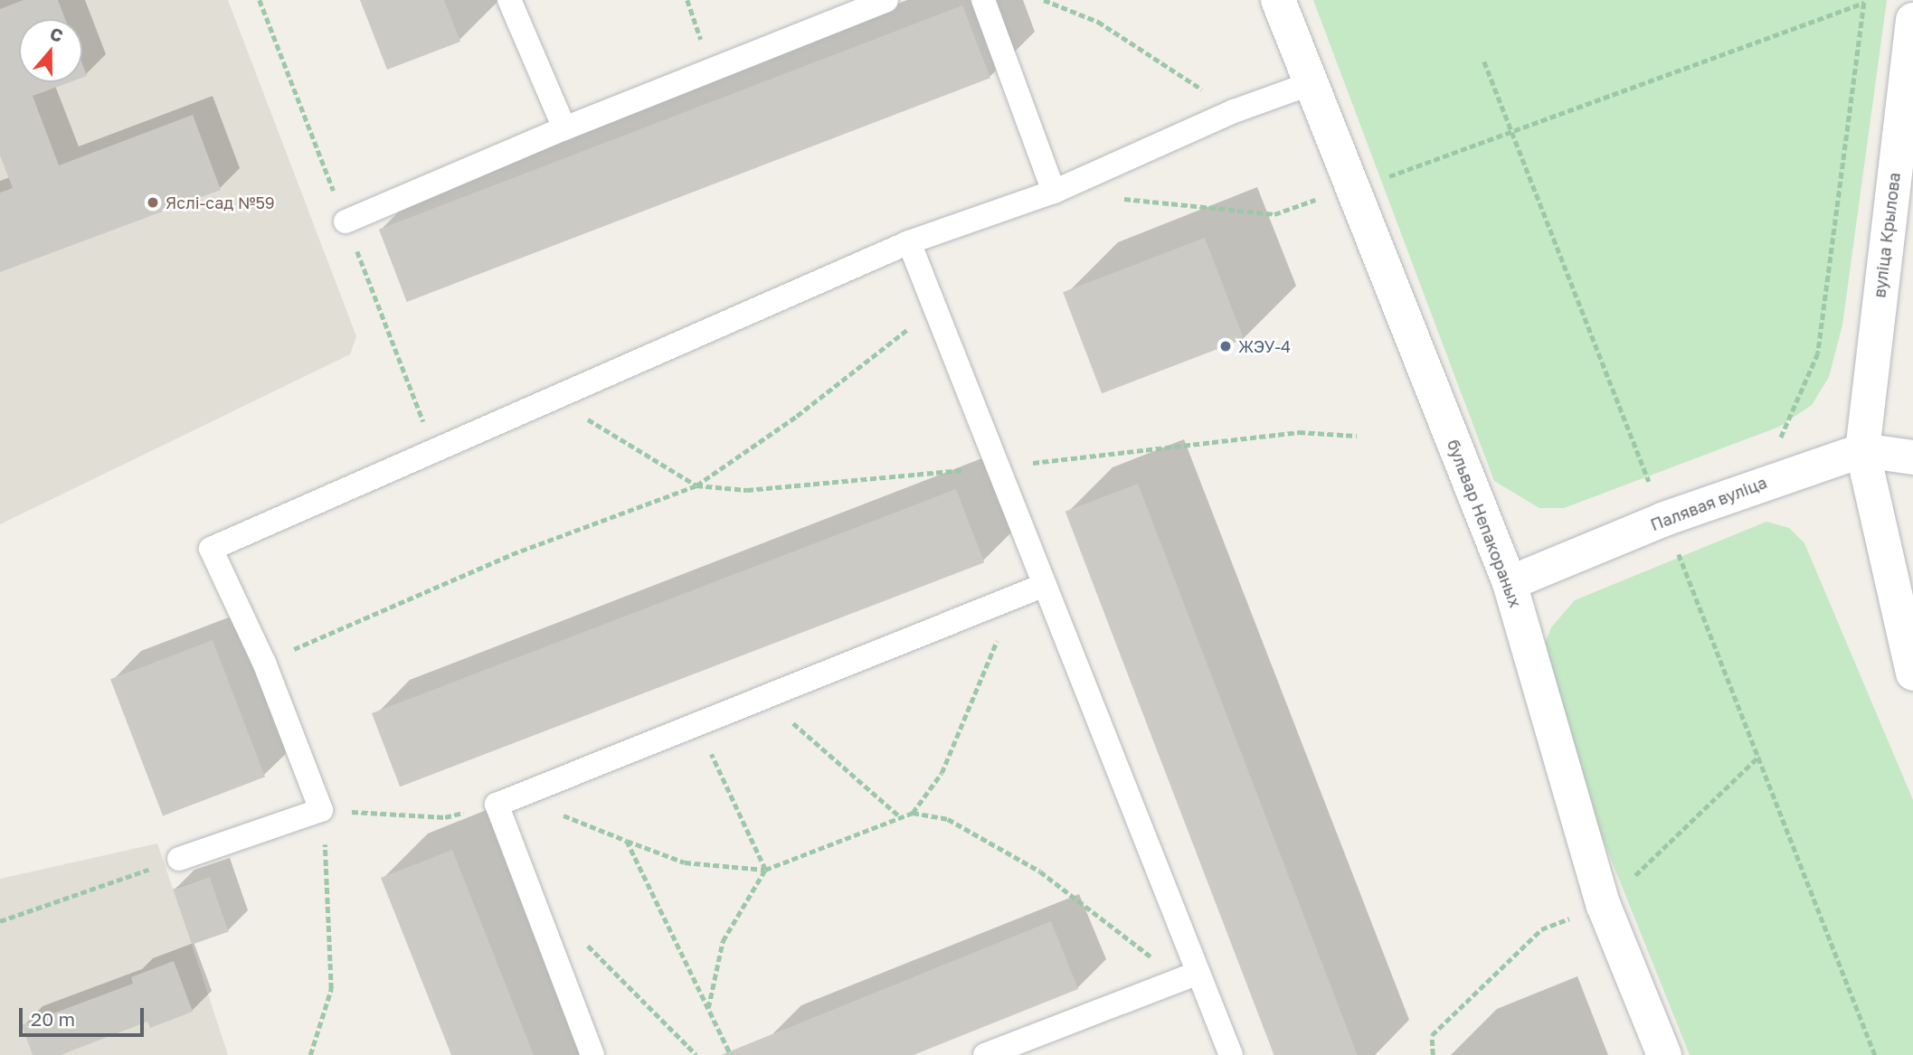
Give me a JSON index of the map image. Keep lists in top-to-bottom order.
{
  "streets": {
    "main road": ["вуліца Крылова", "Палявая вуліца", "бульвар Непакораных"]
  },
  "crossings": [
    ["вуліца Крылова", "Палявая вуліца"],
    ["Палявая вуліца", "бульвар Непакораных"]
  ],
  "places": ["Яслі-сад №59", "ЖЭУ-4"],
  "scale_bar": "20 m",
  "north": "top"
}
